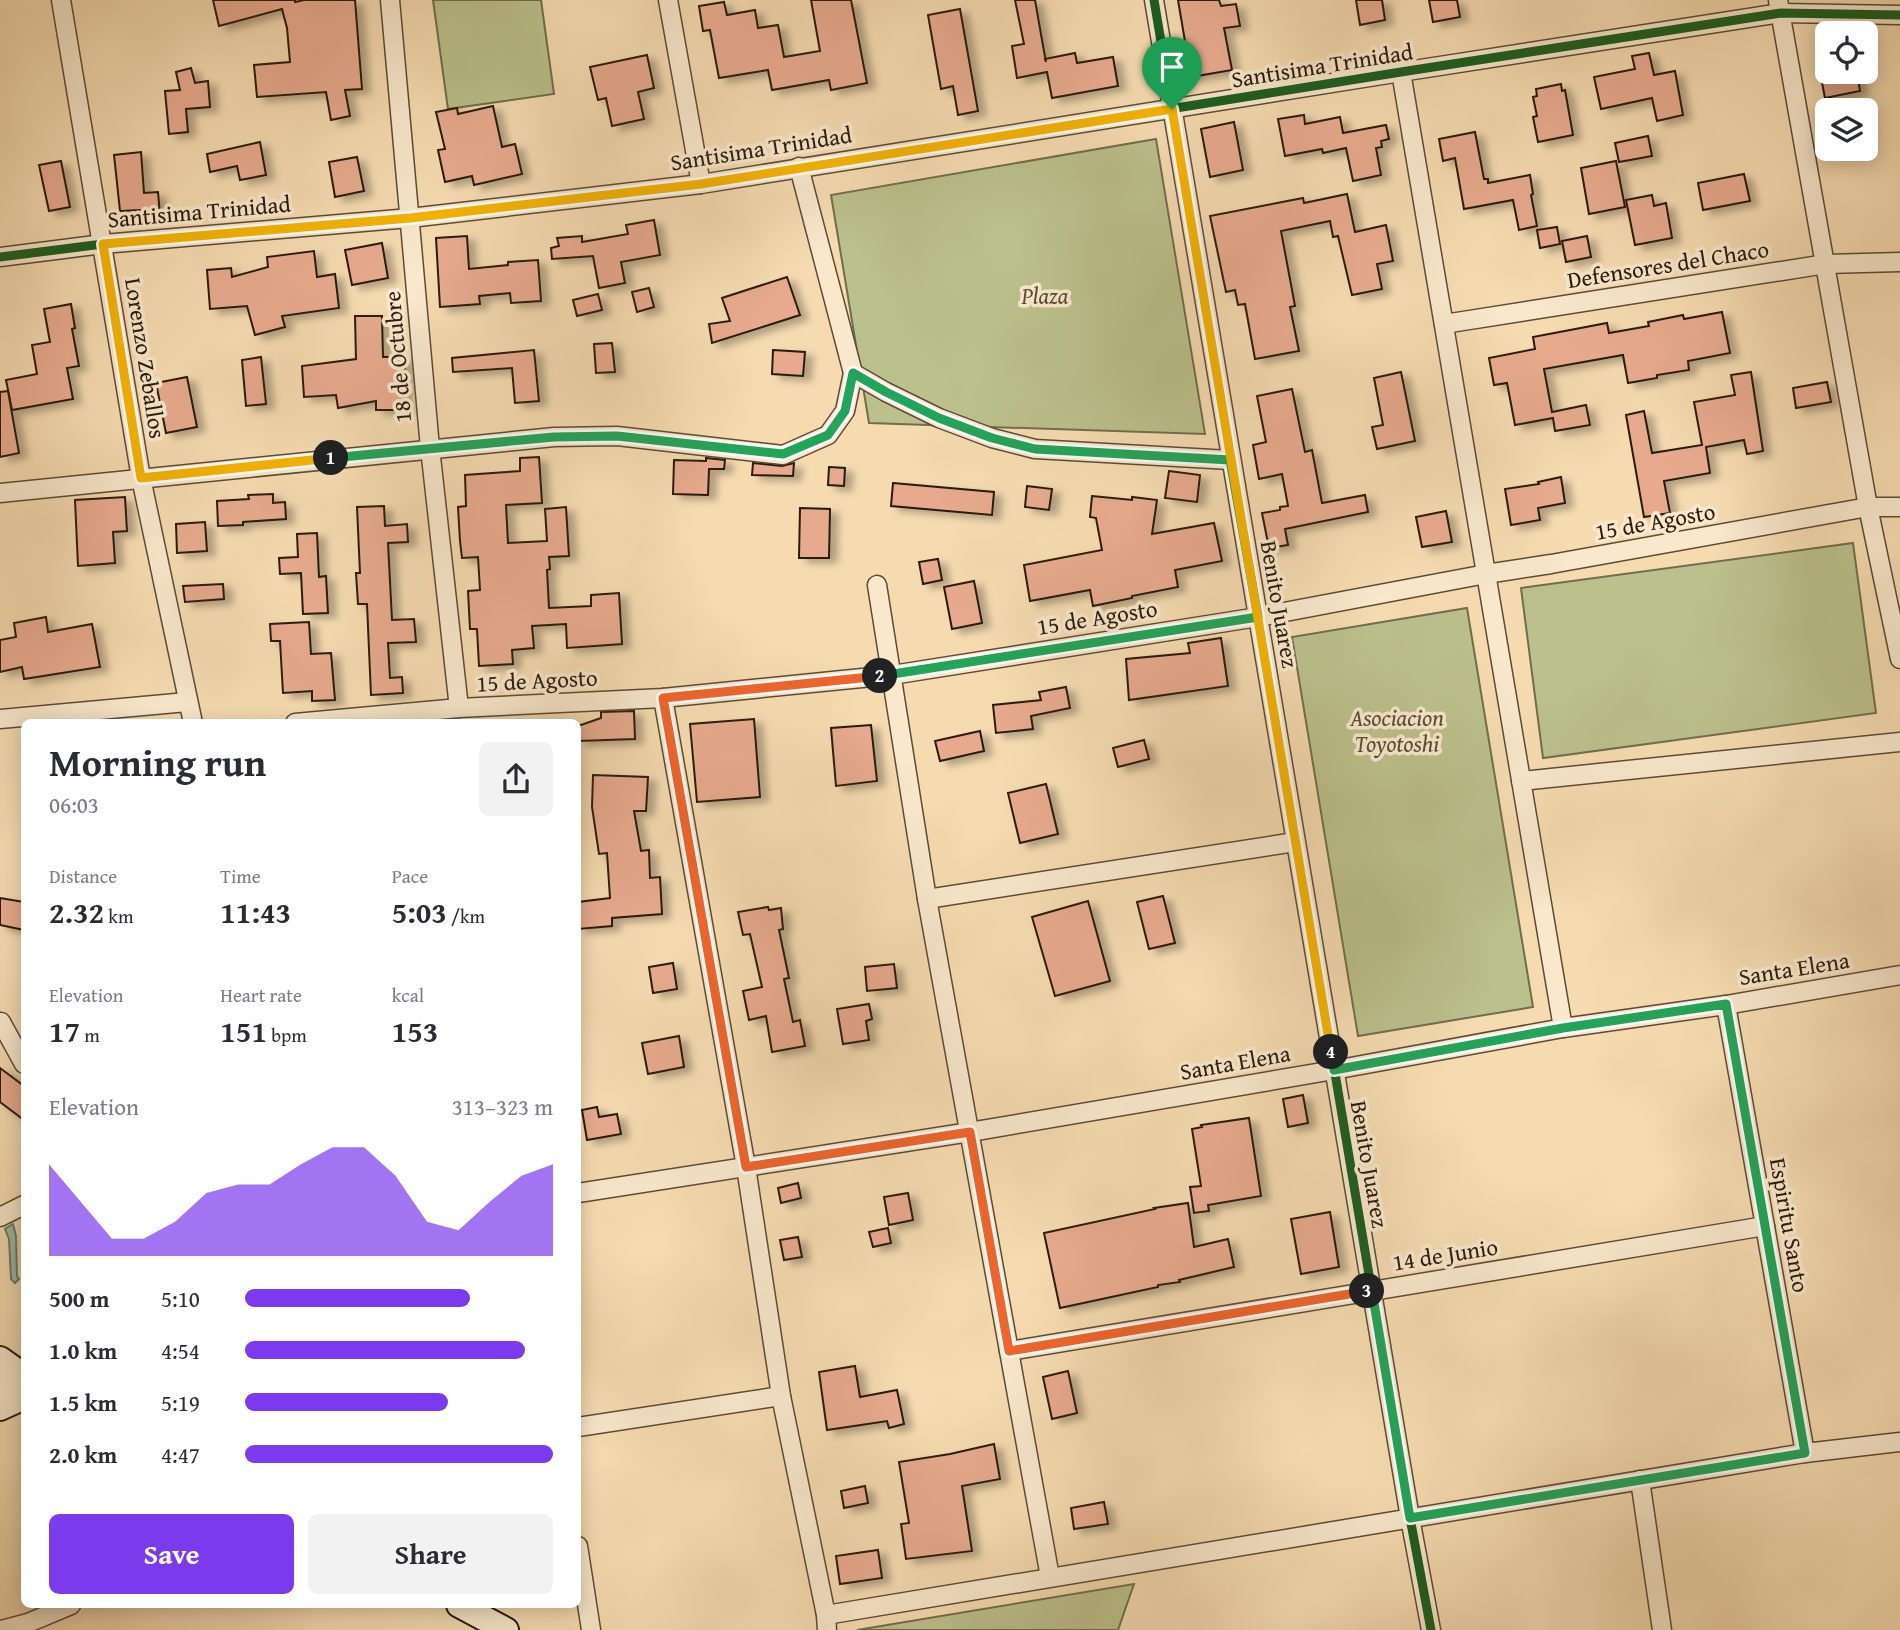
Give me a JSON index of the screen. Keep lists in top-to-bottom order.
{
  "streets": {
    "street": [
      "Santisima Trinidad",
      "Defensores del Chaco",
      "18 de Octubre",
      "Lorenzo Zeballos",
      "15 de Agosto",
      "Benito Juarez",
      "Santa Elena",
      "Espiritu Santo",
      "14 de Junio"
    ]
  },
  "crossings": [
    ["Santisima Trinidad", "18 de Octubre"],
    ["Santisima Trinidad", "Lorenzo Zeballos"],
    ["Santisima Trinidad", "Benito Juarez"],
    ["18 de Octubre", "15 de Agosto"],
    ["15 de Agosto", "Benito Juarez"],
    ["Benito Juarez", "Santa Elena"],
    ["Benito Juarez", "14 de Junio"],
    ["Santa Elena", "Espiritu Santo"],
    ["Espiritu Santo", "14 de Junio"]
  ],
  "parks": ["Plaza", "Asociacion Toyotoshi"],
  "page": {
    "pins": [
      "1",
      "2",
      "4",
      "3"
    ],
    "heading": ["Morning run", "06:03"],
    "stats": [
      ["Distance", "2.32 km"],
      ["Time", "11:43"],
      ["Pace", "5:03 /km"],
      ["Elevation", "17 m"],
      ["Heart rate", "151 bpm"],
      ["kcal", "153"]
    ],
    "chart": ["Elevation", "313–323 m"],
    "list": [
      {
        "name": "500 m",
        "note": "5:10"
      },
      {
        "name": "1.0 km",
        "note": "4:54"
      },
      {
        "name": "1.5 km",
        "note": "5:19"
      },
      {
        "name": "2.0 km",
        "note": "4:47"
      }
    ],
    "buttons": ["Save", "Share"]
  }
}
